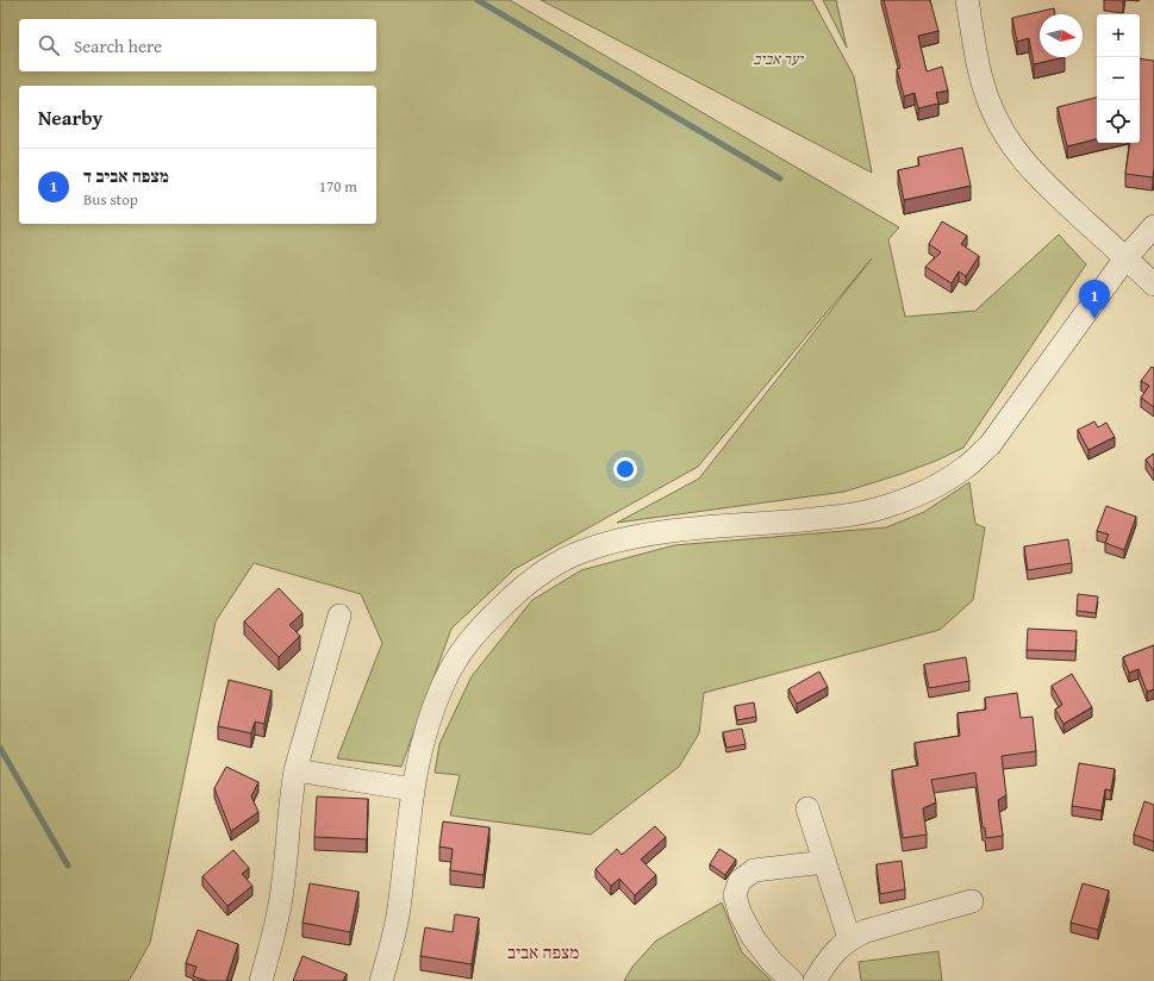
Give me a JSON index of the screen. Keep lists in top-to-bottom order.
{
  "districts": ["מצפה אביב"],
  "parks": ["יער אביב"],
  "north": "right",
  "page": {
    "map_buttons": ["+", "−"],
    "search": "Search here",
    "heading": "Nearby",
    "list": [
      {
        "mark": "1",
        "name": "מצפה אביב ד",
        "note": "Bus stop",
        "value": "170 m"
      }
    ],
    "pins": "1"
  }
}
